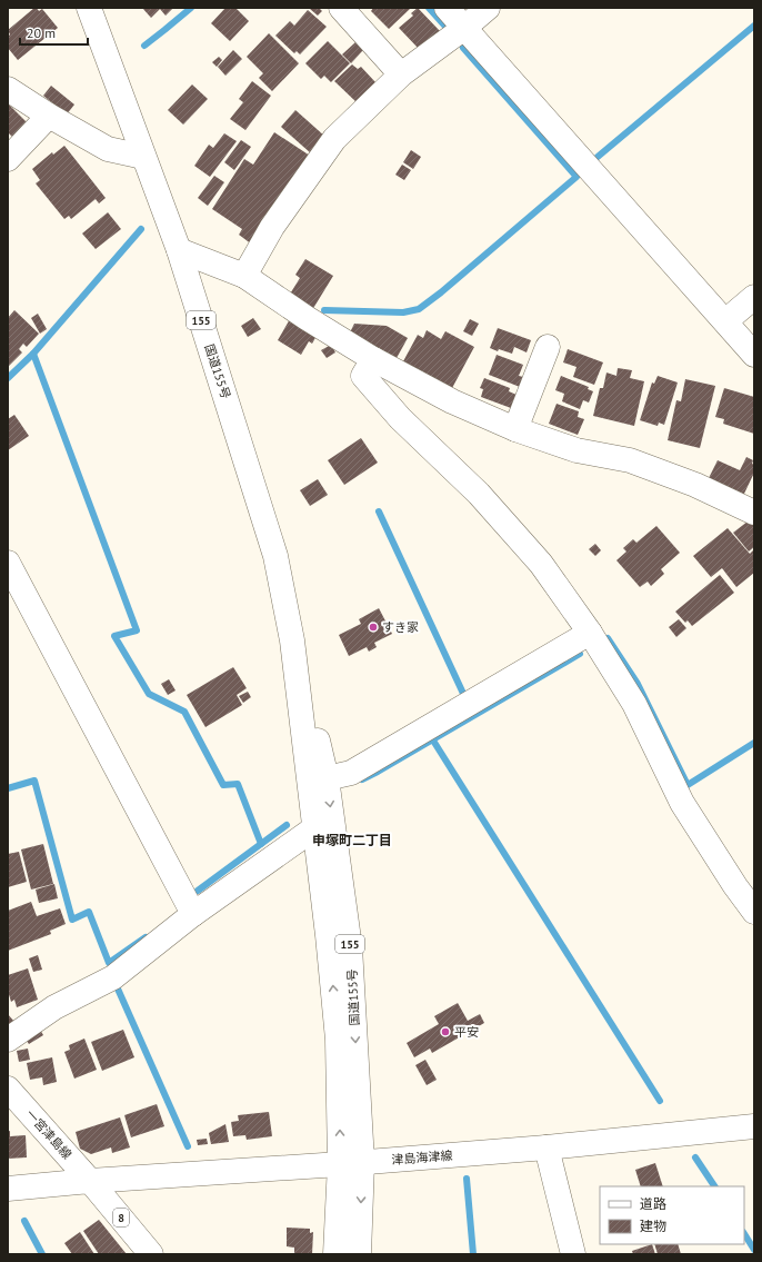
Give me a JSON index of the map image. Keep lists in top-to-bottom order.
{
  "streets": {
    "main road": [
      "155",
      "国道155号",
      "一宮津島線",
      "津島海津線",
      "8"
    ]
  },
  "crossings": [
    ["国道155号", "津島海津線"],
    ["一宮津島線", "津島海津線"],
    ["一宮津島線", "8"],
    ["津島海津線", "8"]
  ],
  "districts": ["申塚町二丁目"],
  "places": ["すき家", "平安"],
  "legend": ["道路", "建物"],
  "scale_bar": "20 m"
}
